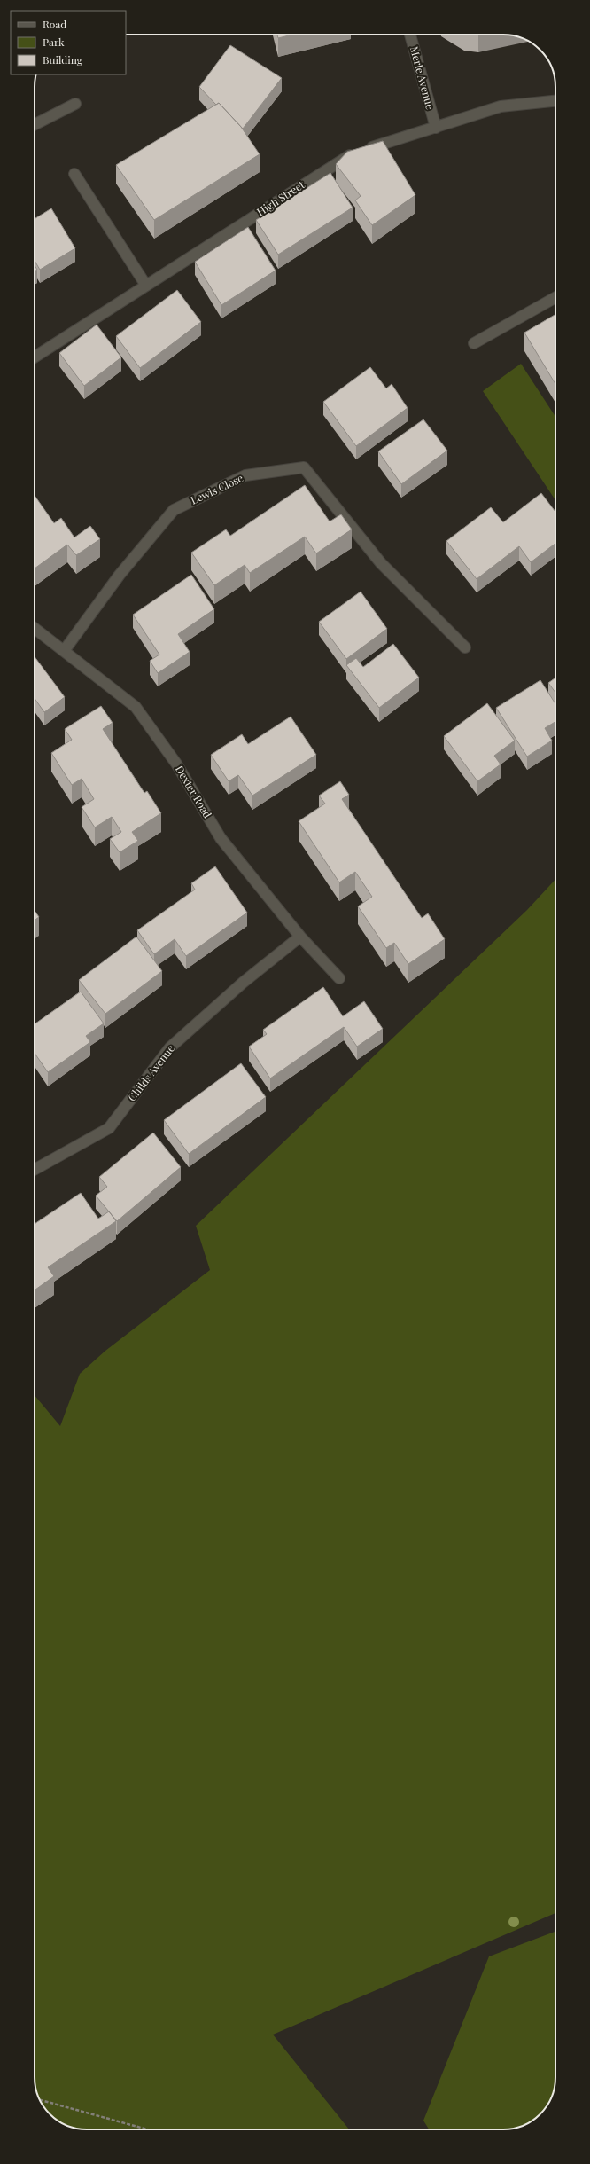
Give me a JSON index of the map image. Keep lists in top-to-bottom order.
{
  "streets": {
    "street": [
      "Merle Avenue",
      "High Street",
      "Lewis Close",
      "Dexter Road",
      "Childs Avenue"
    ]
  },
  "crossings": [
    ["Merle Avenue", "High Street"],
    ["Lewis Close", "Dexter Road"],
    ["Dexter Road", "Childs Avenue"]
  ],
  "legend": ["Road", "Park", "Building"]
}
